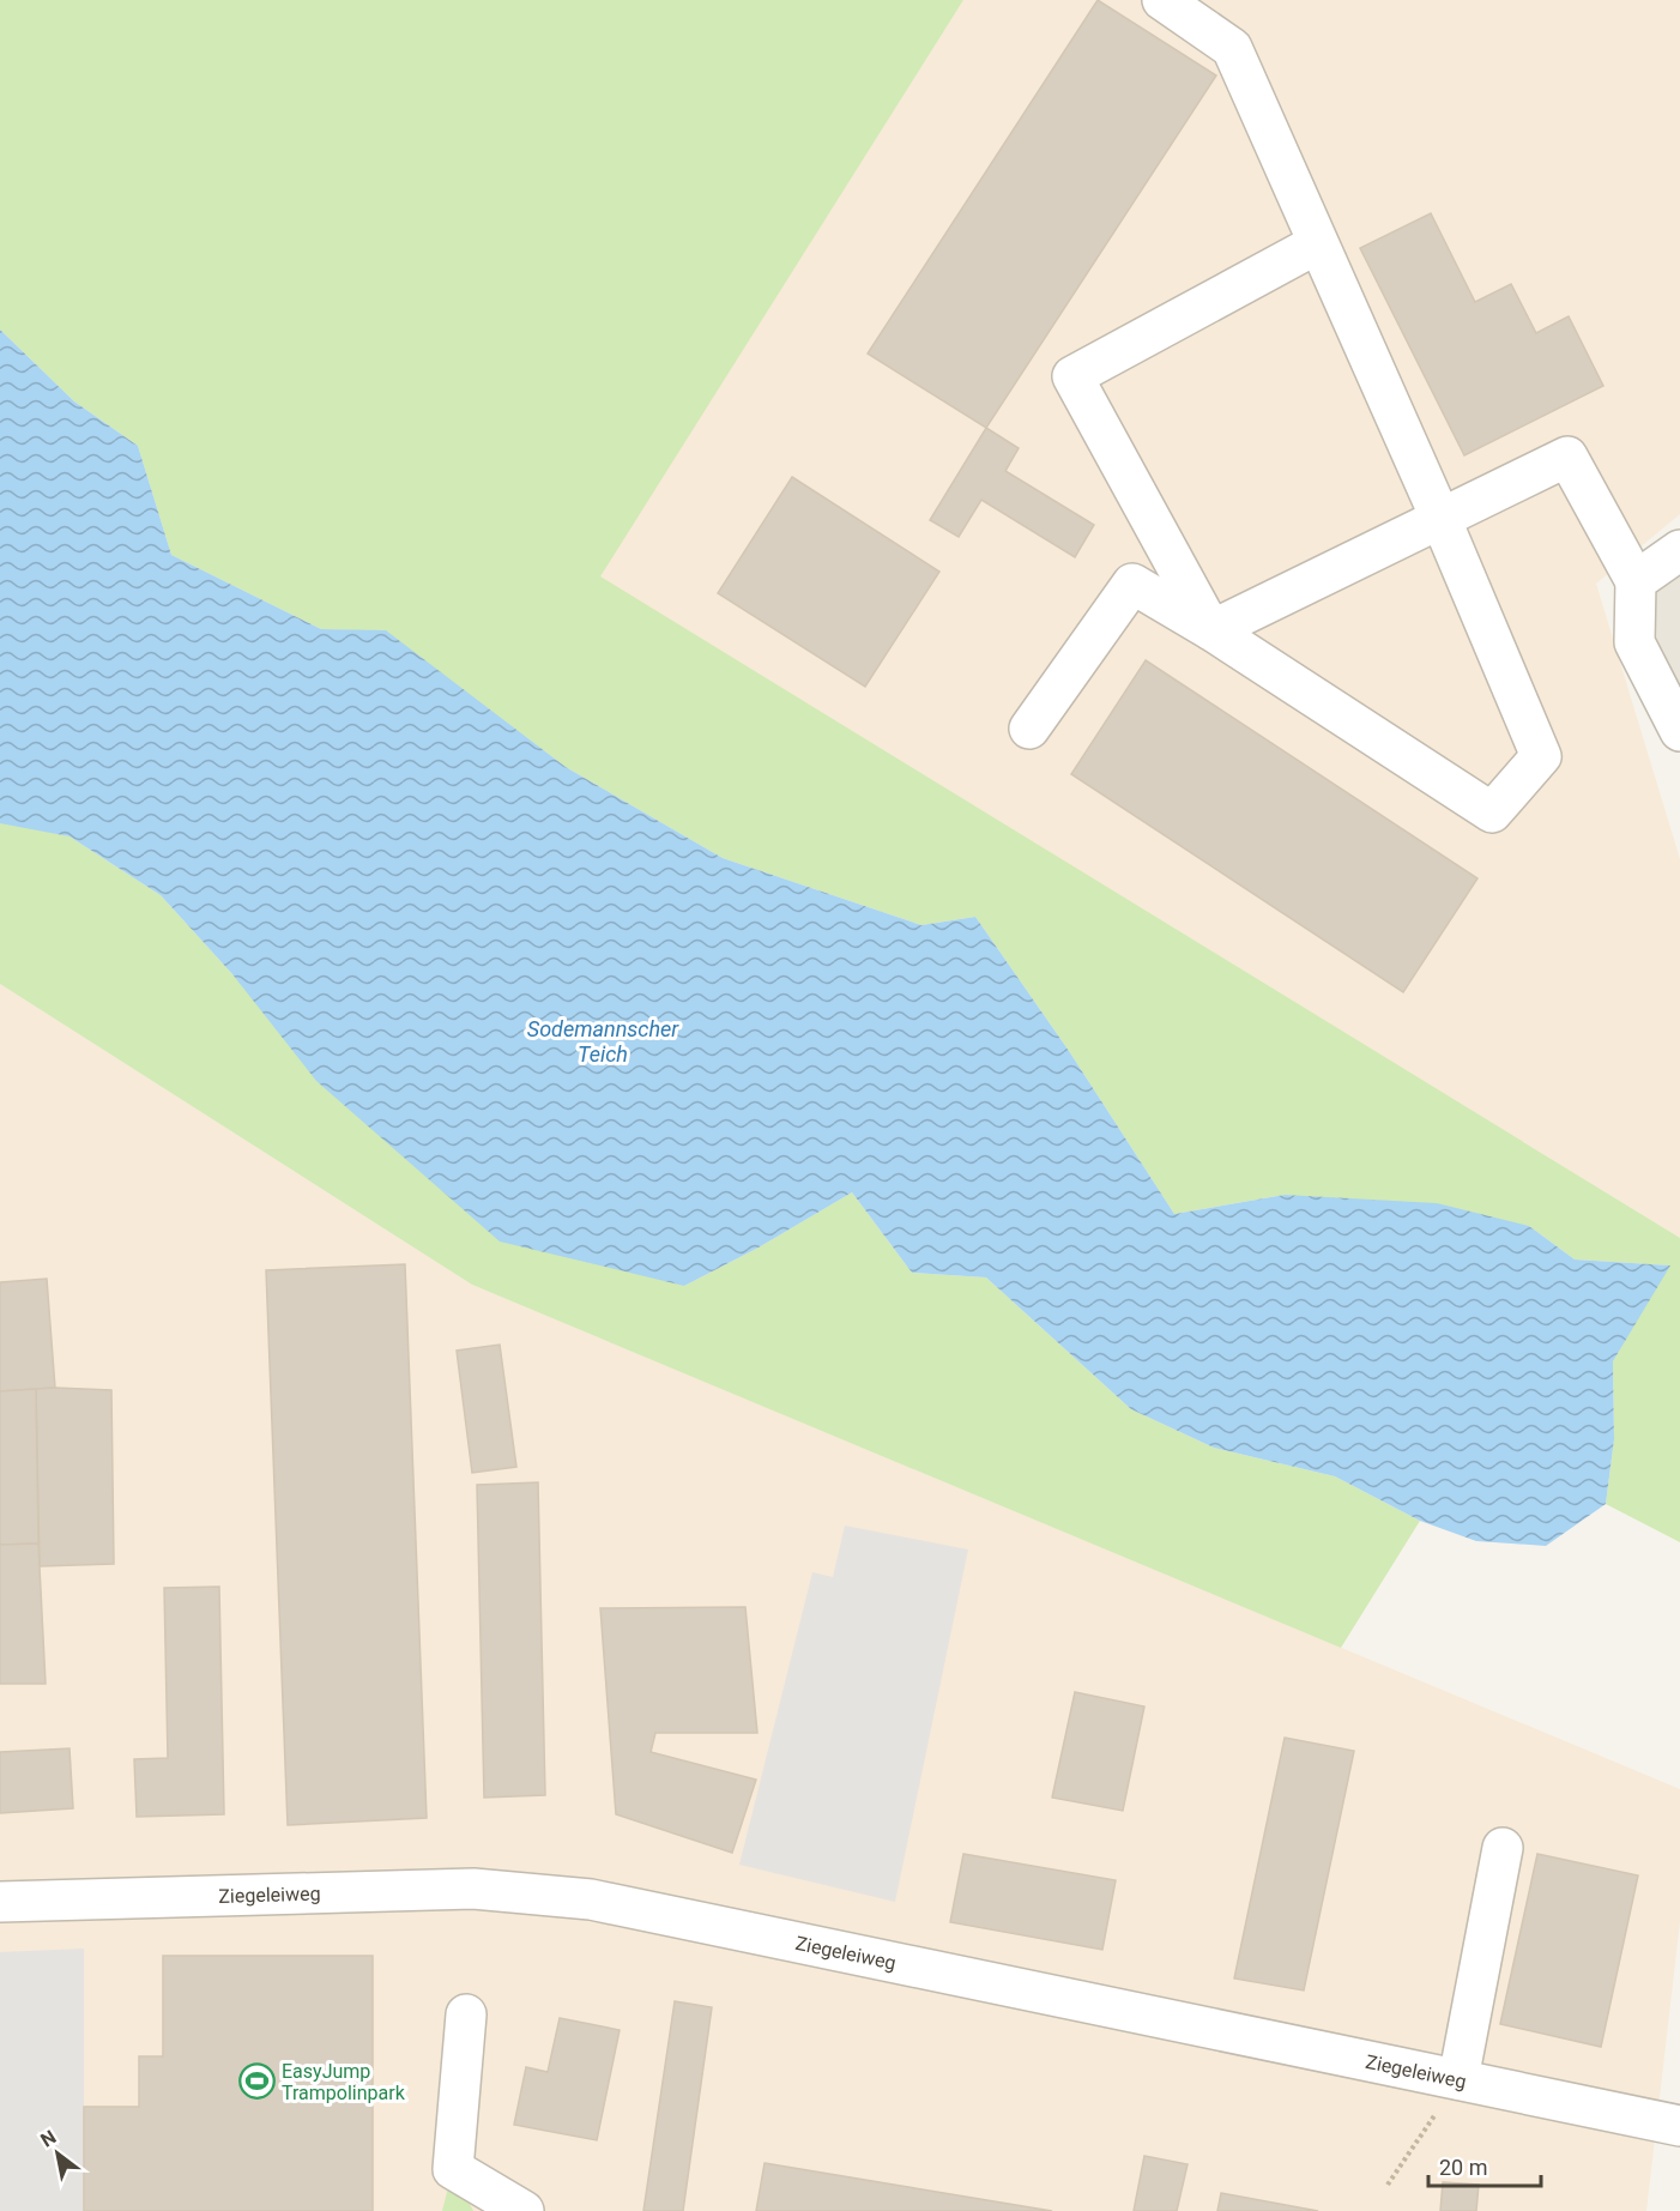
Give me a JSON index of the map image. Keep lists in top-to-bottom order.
{
  "streets": {
    "street": ["Ziegeleiweg"]
  },
  "water": ["Sodemannscher Teich"],
  "places": {
    "sports": ["EasyJump Trampolinpark"]
  },
  "scale_bar": "20 m",
  "north": "top left"
}
